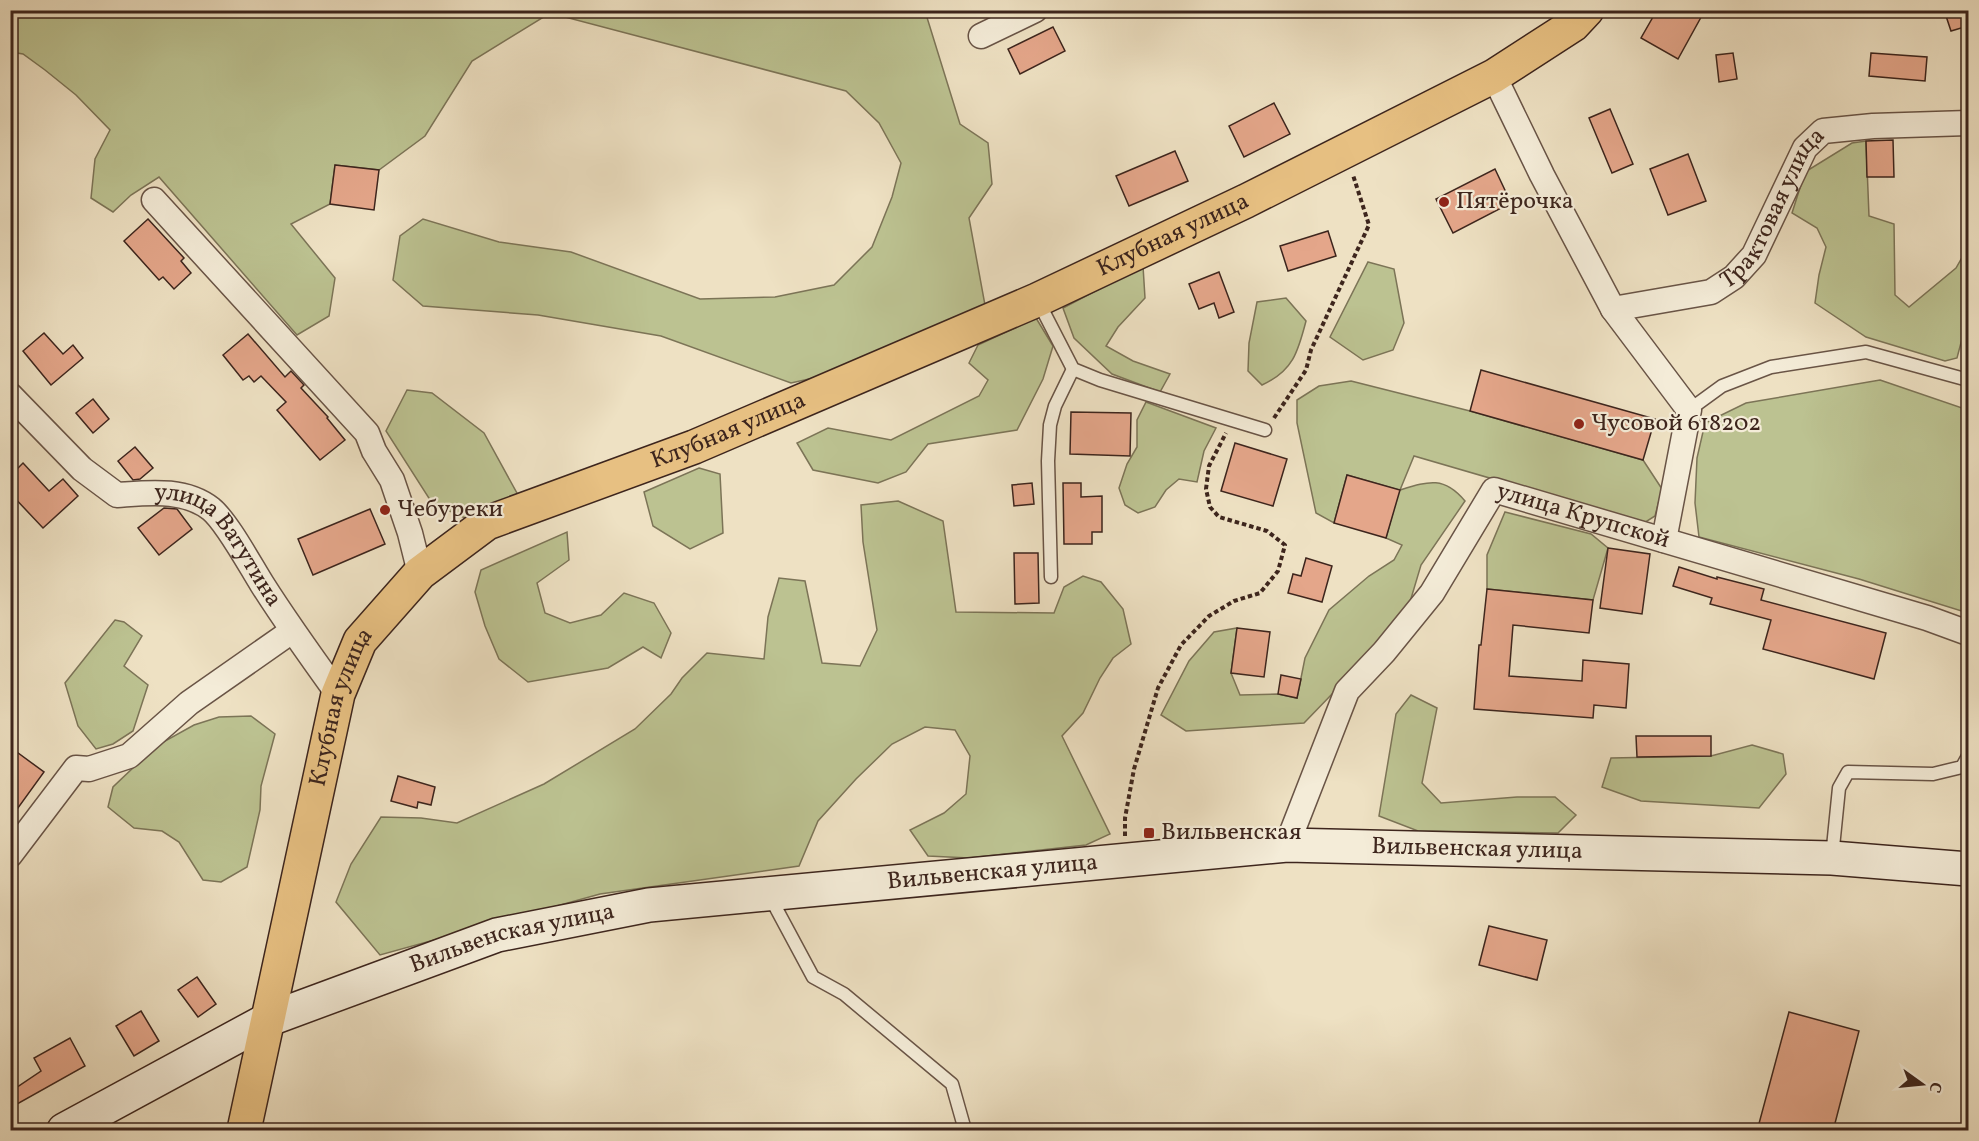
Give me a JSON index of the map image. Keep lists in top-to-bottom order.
{
  "streets": {
    "main road": ["Клубная улица"],
    "street": [
      "Трактовая улица",
      "улица Крупской",
      "улица Ватутина",
      "Вильвенская улица"
    ]
  },
  "crossings": [
    ["Клубная улица", "улица Ватутина"],
    ["Клубная улица", "Вильвенская улица"],
    ["улица Крупской", "Вильвенская улица"]
  ],
  "places": {
    "other": ["Пятёрочка", "Чусовой 618202", "Чебуреки"],
    "transit": ["Вильвенская"]
  },
  "north": "right"
}
